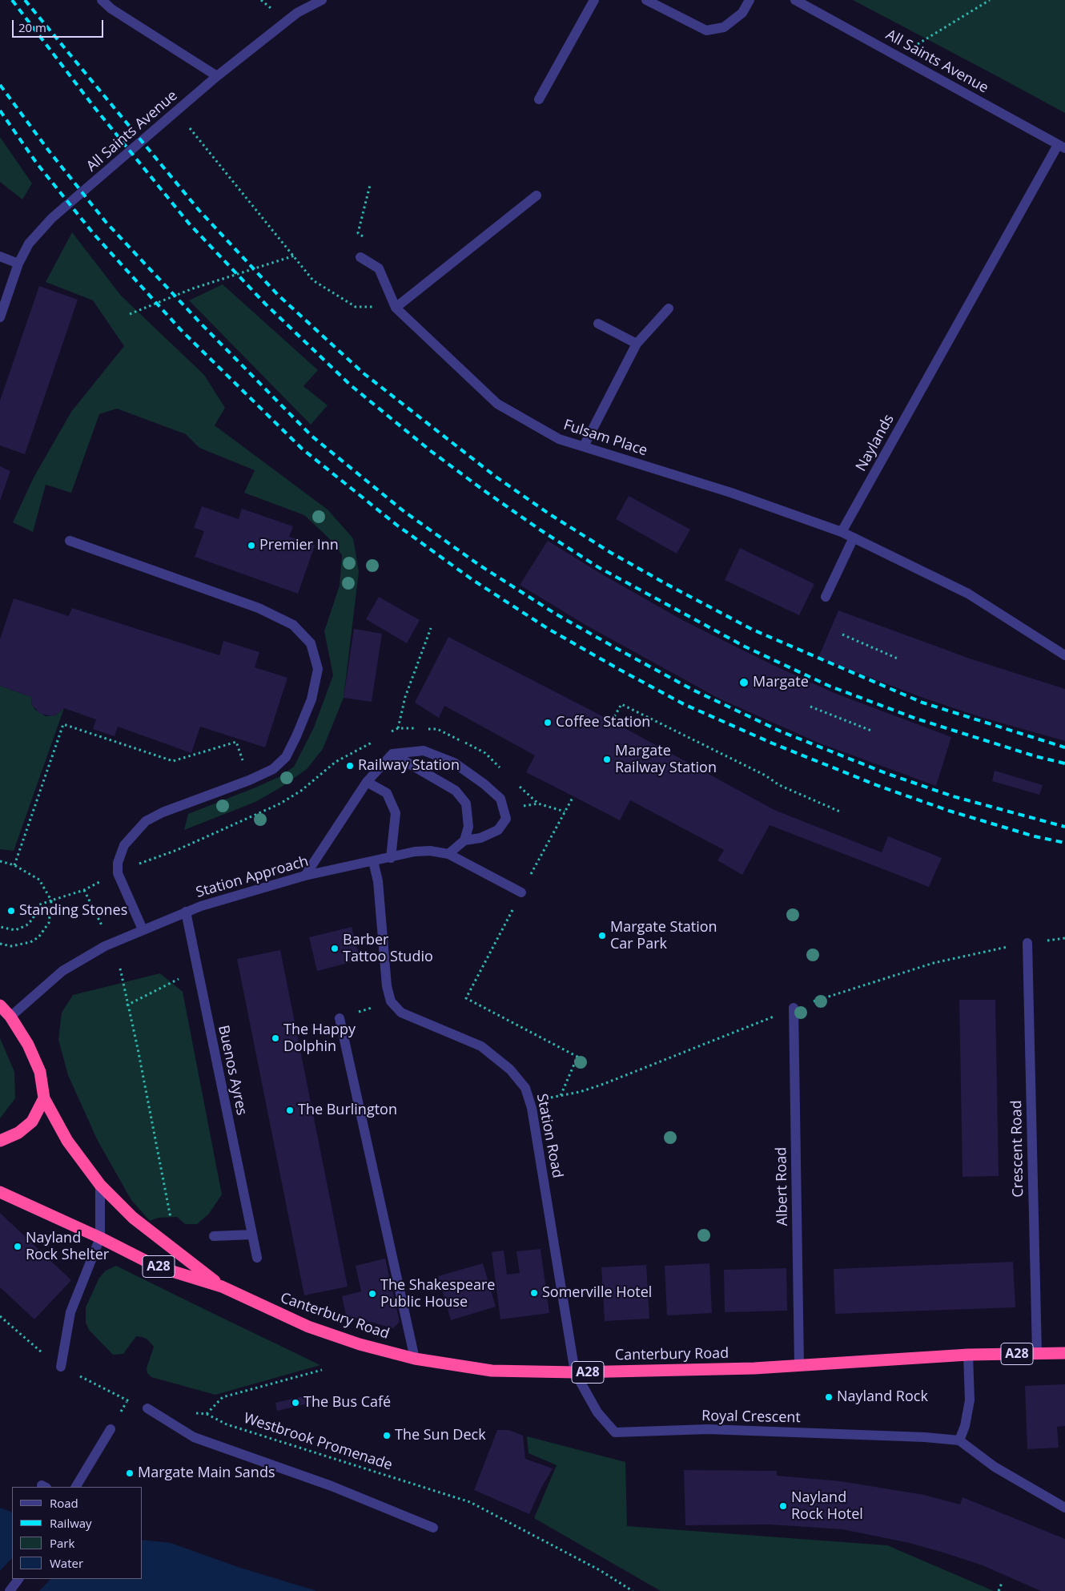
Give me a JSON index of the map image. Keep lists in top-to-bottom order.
{
  "streets": {
    "highway": ["A28", "Canterbury Road"],
    "street": [
      "All Saints Avenue",
      "Fulsam Place",
      "Naylands",
      "Station Approach",
      "Buenos Ayres",
      "Station Road",
      "Crescent Road",
      "Albert Road",
      "Royal Crescent"
    ],
    "path": ["Westbrook Promenade"]
  },
  "crossings": [
    ["All Saints Avenue", "Naylands"],
    ["Fulsam Place", "Naylands"],
    ["Station Approach", "Buenos Ayres"],
    ["Station Road", "Canterbury Road"],
    ["Station Road", "Royal Crescent"],
    ["Crescent Road", "Canterbury Road"],
    ["Albert Road", "Canterbury Road"],
    ["Canterbury Road", "Royal Crescent"]
  ],
  "places": [
    "Premier Inn",
    "Margate",
    "Coffee Station",
    "Margate Railway Station",
    "Railway Station",
    "Standing Stones",
    "Margate Station Car Park",
    "Barber Tattoo Studio",
    "The Happy Dolphin",
    "The Burlington",
    "Nayland Rock Shelter",
    "Somerville Hotel",
    "The Shakespeare Public House",
    "Nayland Rock",
    "The Bus Café",
    "The Sun Deck",
    "Margate Main Sands",
    "Nayland Rock Hotel"
  ],
  "legend": [
    "Road",
    "Railway",
    "Park",
    "Water"
  ],
  "scale_bar": "20 m"
}
